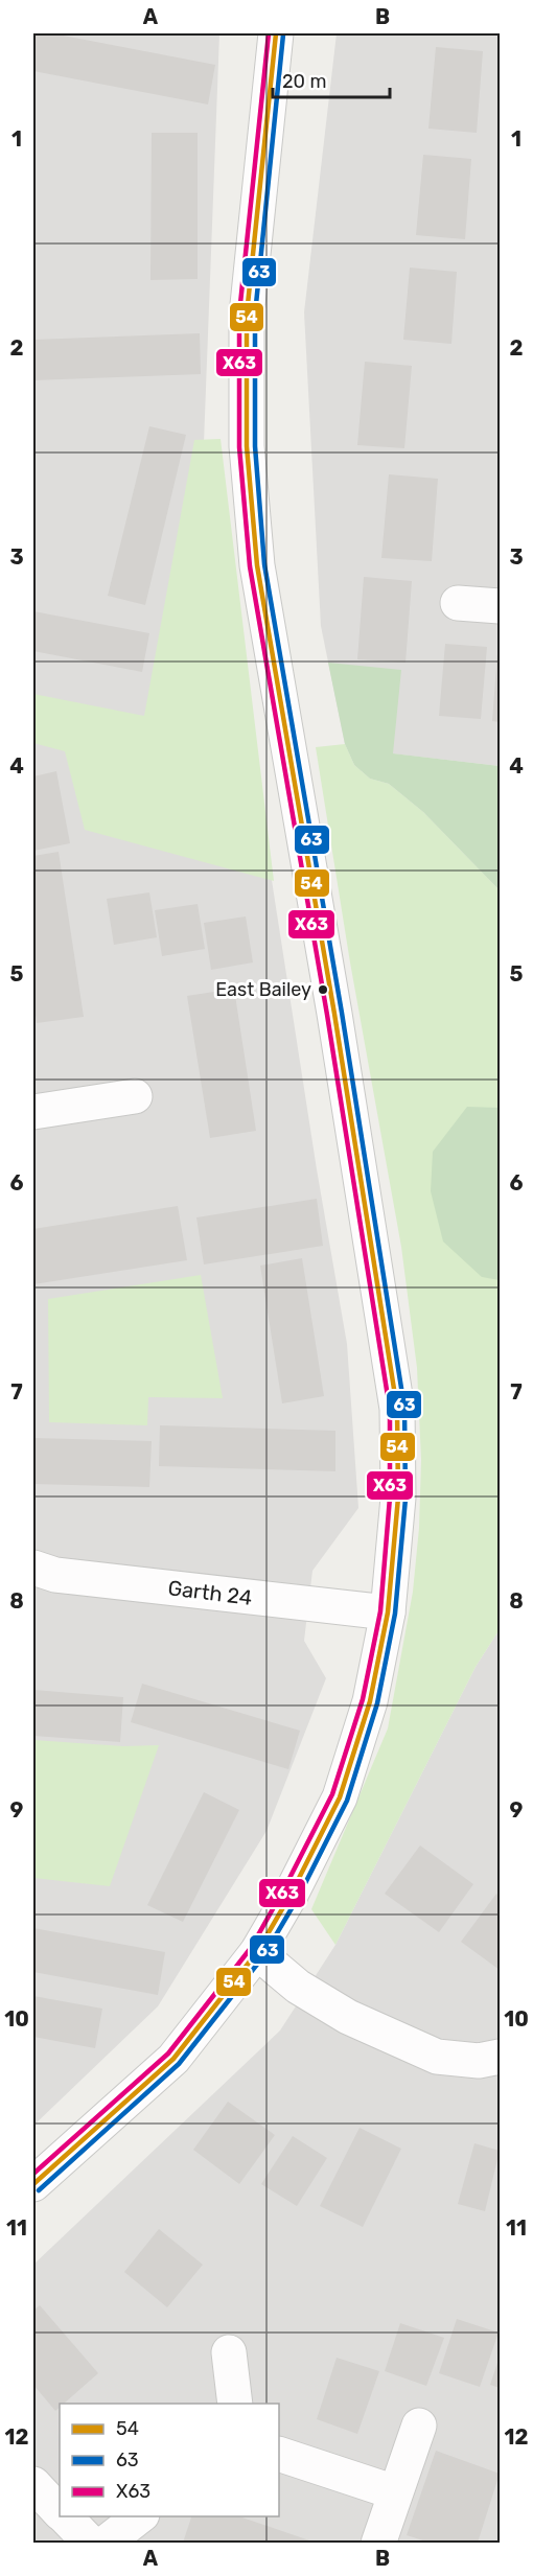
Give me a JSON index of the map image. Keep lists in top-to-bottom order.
{
  "streets": {
    "street": ["Garth 24"]
  },
  "places": ["East Bailey"],
  "lines": ["transit line 54", "transit line X63", "transit line 63"],
  "legend": ["54", "63", "X63"],
  "scale_bar": "20 m",
  "grid": {
    "columns": ["A", "B"],
    "rows": [
      "1",
      "2",
      "3",
      "4",
      "5",
      "6",
      "7",
      "8",
      "9",
      "10",
      "11",
      "12"
    ]
  }
}
